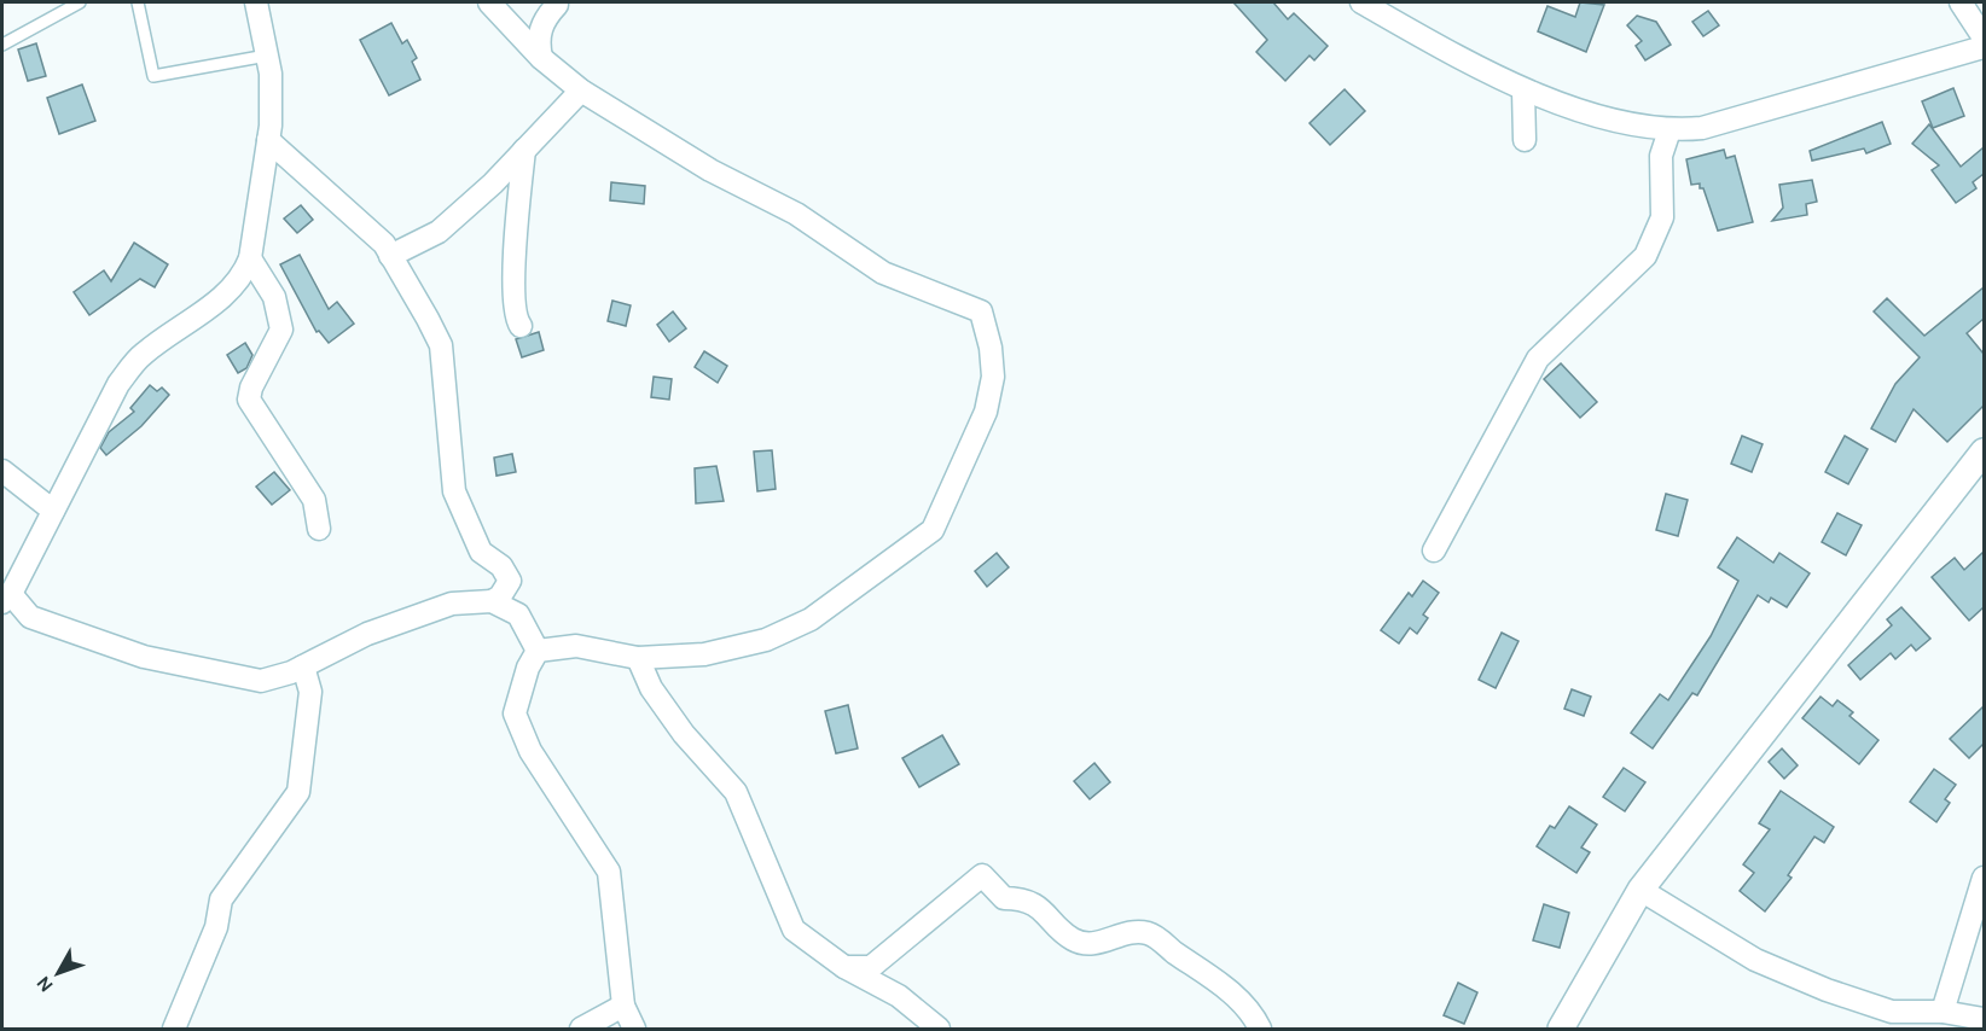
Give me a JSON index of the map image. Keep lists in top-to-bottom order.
{
  "north": "bottom left"
}
